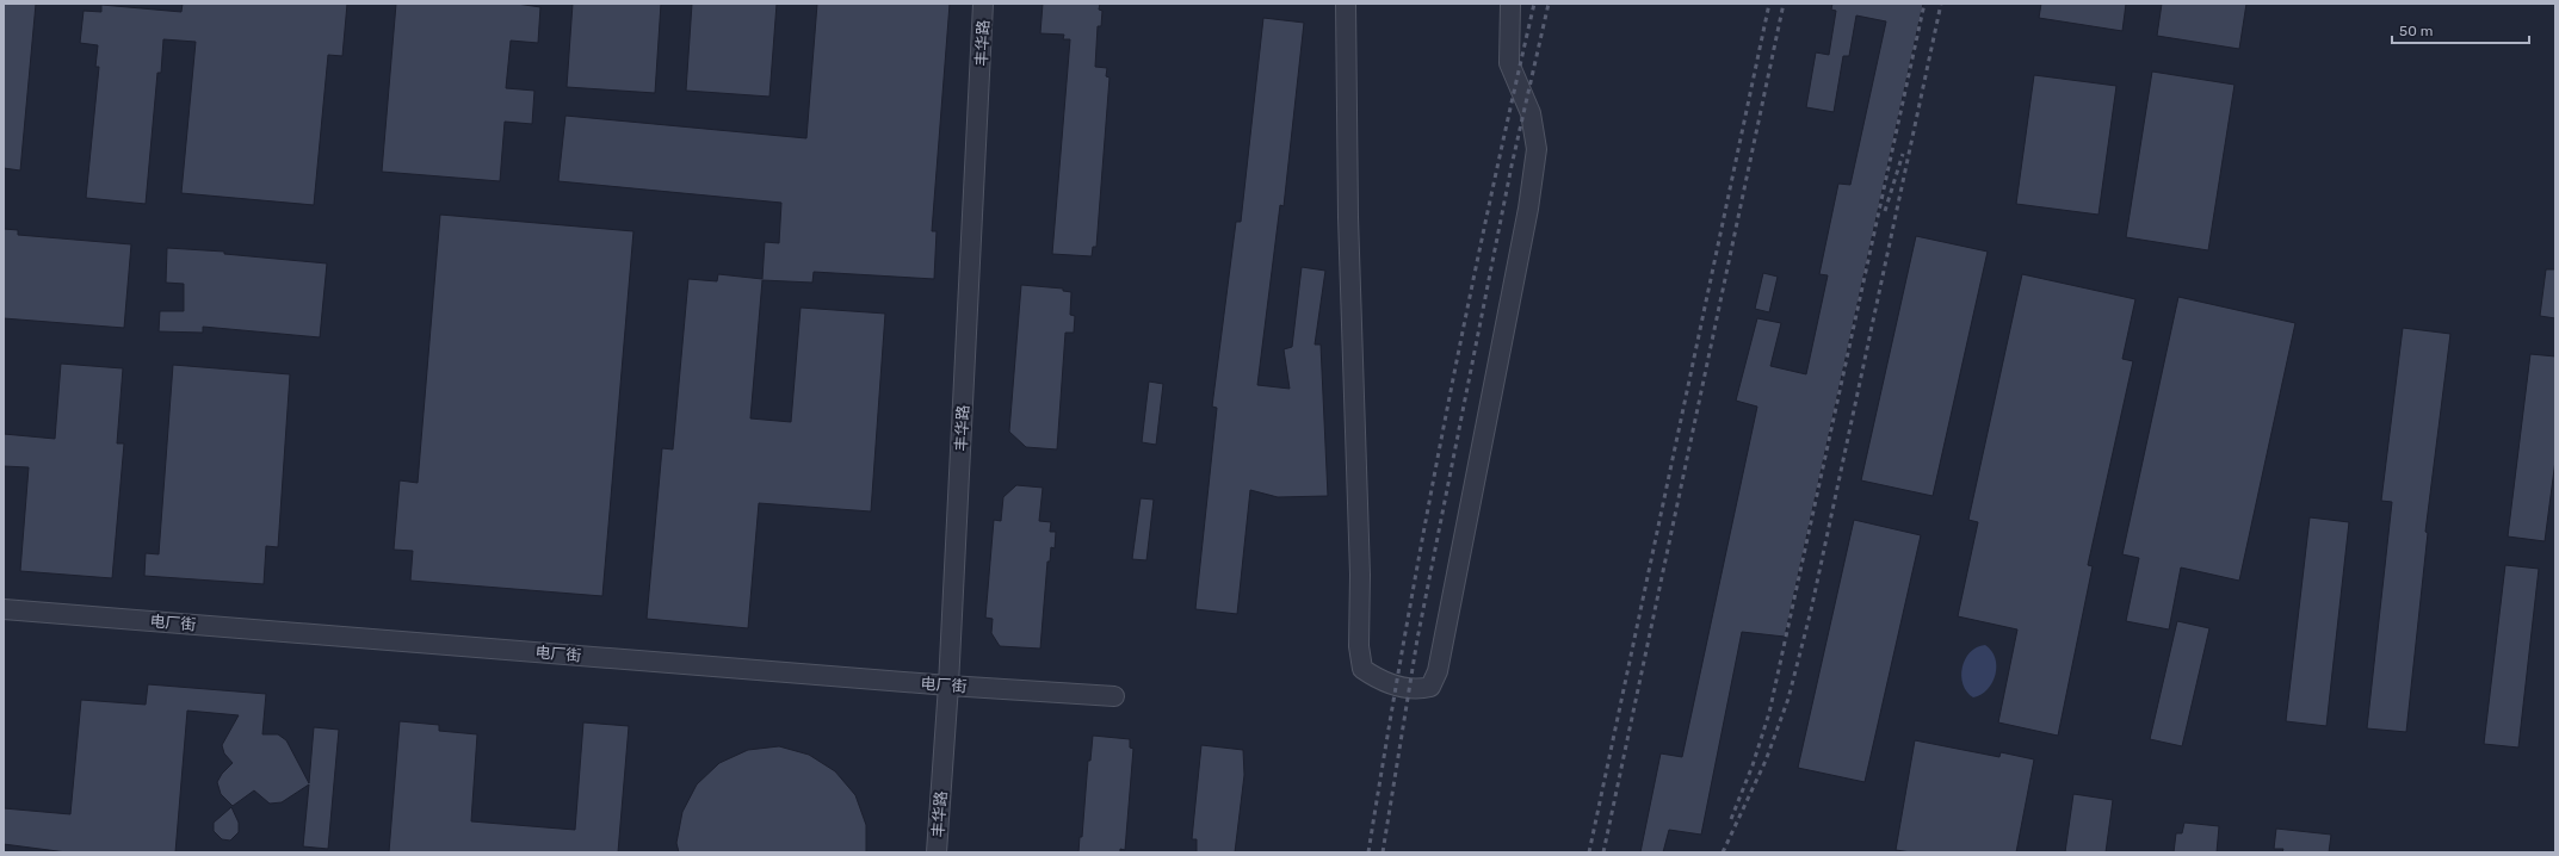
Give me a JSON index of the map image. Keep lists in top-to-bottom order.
{
  "streets": {
    "street": ["丰华路", "电厂街"]
  },
  "crossings": [
    ["丰华路", "电厂街"]
  ],
  "scale_bar": "50 m"
}
